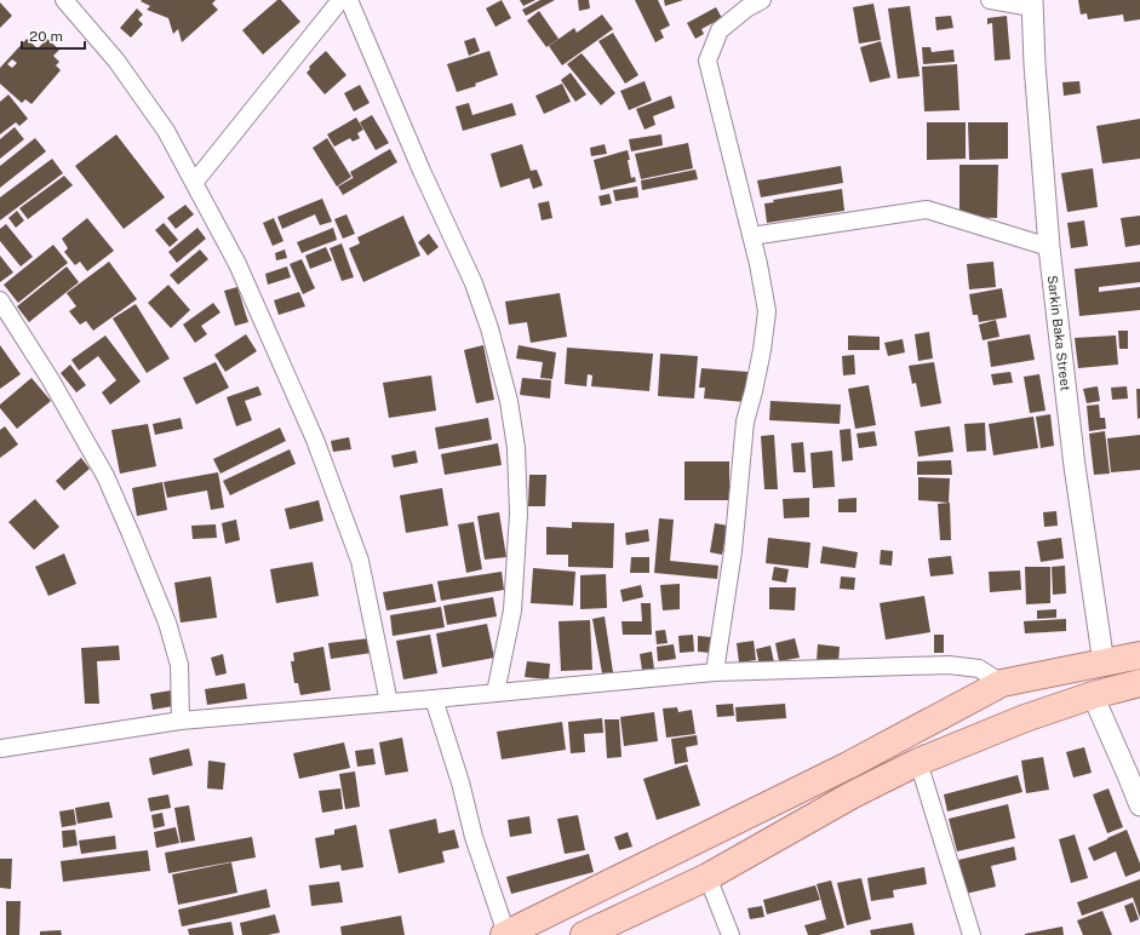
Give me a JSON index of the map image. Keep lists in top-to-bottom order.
{
  "streets": {
    "street": ["Sarkin Baka Street"]
  },
  "scale_bar": "20 m"
}
